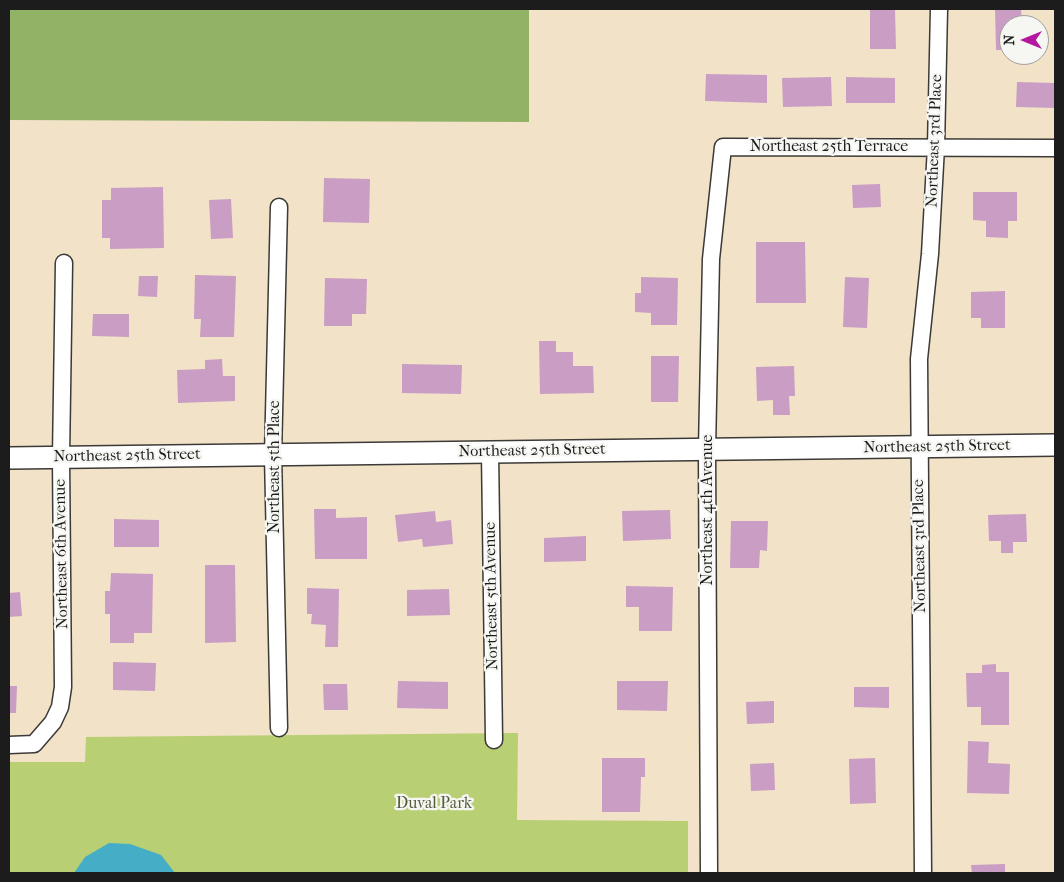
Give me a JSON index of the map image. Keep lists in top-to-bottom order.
{
  "streets": {
    "street": [
      "Northeast 3rd Place",
      "Northeast 25th Terrace",
      "Northeast 25th Street",
      "Northeast 5th Place",
      "Northeast 4th Avenue",
      "Northeast 6th Avenue",
      "Northeast 5th Avenue"
    ]
  },
  "crossings": [
    ["Northeast 3rd Place", "Northeast 25th Terrace"],
    ["Northeast 3rd Place", "Northeast 25th Street"],
    ["Northeast 25th Terrace", "Northeast 4th Avenue"],
    ["Northeast 25th Street", "Northeast 5th Place"],
    ["Northeast 25th Street", "Northeast 4th Avenue"],
    ["Northeast 25th Street", "Northeast 6th Avenue"],
    ["Northeast 25th Street", "Northeast 5th Avenue"]
  ],
  "parks": ["Duval Park"],
  "north": "left"
}
